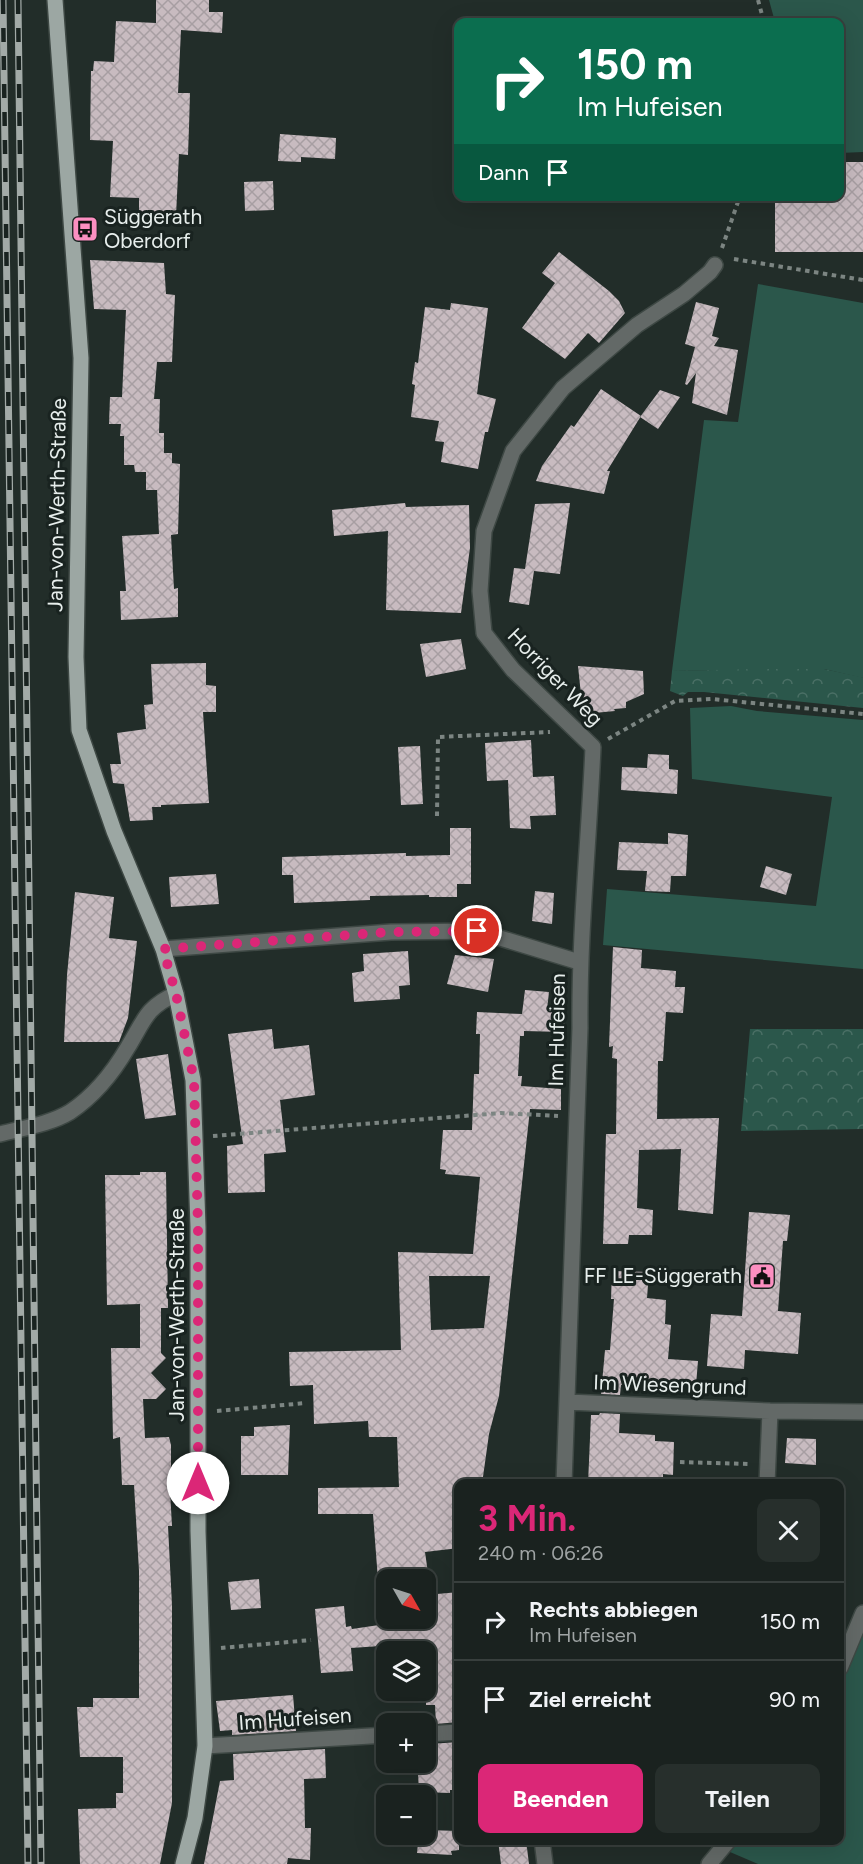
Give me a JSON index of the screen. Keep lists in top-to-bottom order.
{
  "streets": {
    "main road": ["Jan-von-Werth-Straße"],
    "street": ["Horriger Weg", "Im Hufeisen", "Im Wiesengrund"]
  },
  "crossings": [
    ["Jan-von-Werth-Straße", "Im Hufeisen"],
    ["Horriger Weg", "Im Hufeisen"],
    ["Im Hufeisen", "Im Wiesengrund"]
  ],
  "places": {
    "bus stop": ["Süggerath Oberdorf"],
    "public building": ["FF LE-Süggerath"]
  },
  "north": "bottom right",
  "page": {
    "turn": ["150 m", "Im Hufeisen"],
    "then": "Dann",
    "heading": ["3 Min.", "240 m · 06:26"],
    "map_buttons": ["+", "−"],
    "list": [
      {
        "name": "Rechts abbiegen",
        "note": "Im Hufeisen",
        "value": "150 m"
      },
      {
        "name": "Ziel erreicht",
        "value": "90 m"
      }
    ],
    "buttons": ["Beenden", "Teilen"]
  }
}
